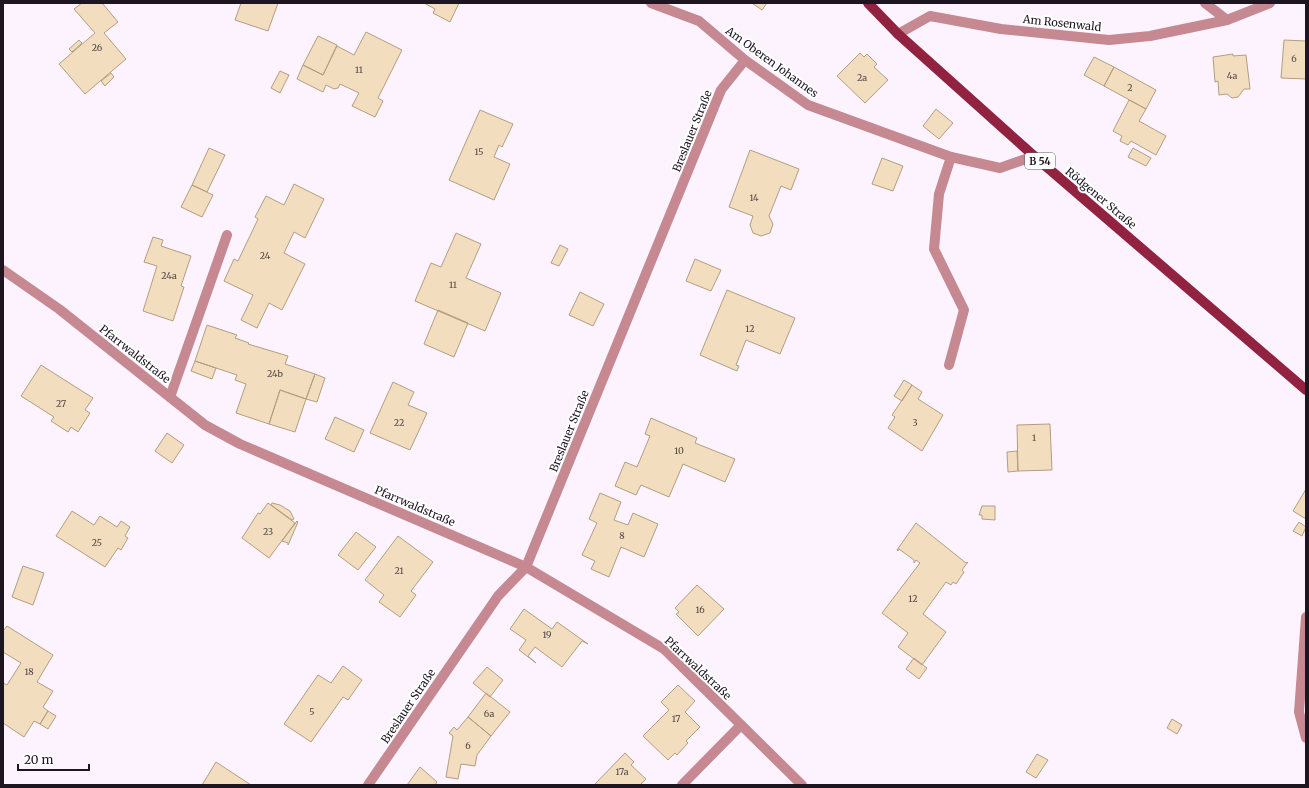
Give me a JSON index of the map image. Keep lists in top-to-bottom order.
{
  "streets": {
    "main road": ["B 54", "Rödgener Straße"],
    "street": [
      "Am Rosenwald",
      "Am Oberen Johannes",
      "Breslauer Straße",
      "Pfarrwaldstraße"
    ]
  },
  "crossings": [
    ["Am Rosenwald", "Rödgener Straße"],
    ["Am Oberen Johannes", "Breslauer Straße"],
    ["Am Oberen Johannes", "Rödgener Straße"],
    ["Breslauer Straße", "Pfarrwaldstraße"]
  ],
  "house_numbers": [
    "26",
    "6",
    "11",
    "4a",
    "2a",
    "2",
    "15",
    "14",
    "24",
    "24a",
    "11",
    "12",
    "24b",
    "27",
    "22",
    "3",
    "1",
    "10",
    "23",
    "8",
    "25",
    "21",
    "12",
    "16",
    "19",
    "18",
    "5",
    "6a",
    "17",
    "6",
    "17a"
  ],
  "scale_bar": "20 m"
}
